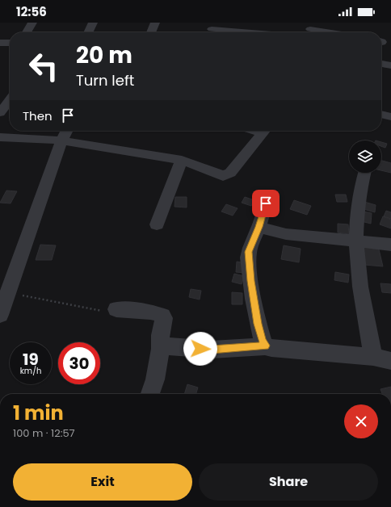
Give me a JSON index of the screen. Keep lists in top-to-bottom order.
{
  "page": {
    "status": "12:56",
    "turn": ["20 m", "Turn left"],
    "then": "Then",
    "speed": "19 km/h",
    "limit": "30",
    "heading": ["1 min", "100 m · 12:57"],
    "buttons": ["Exit", "Share"]
  }
}
